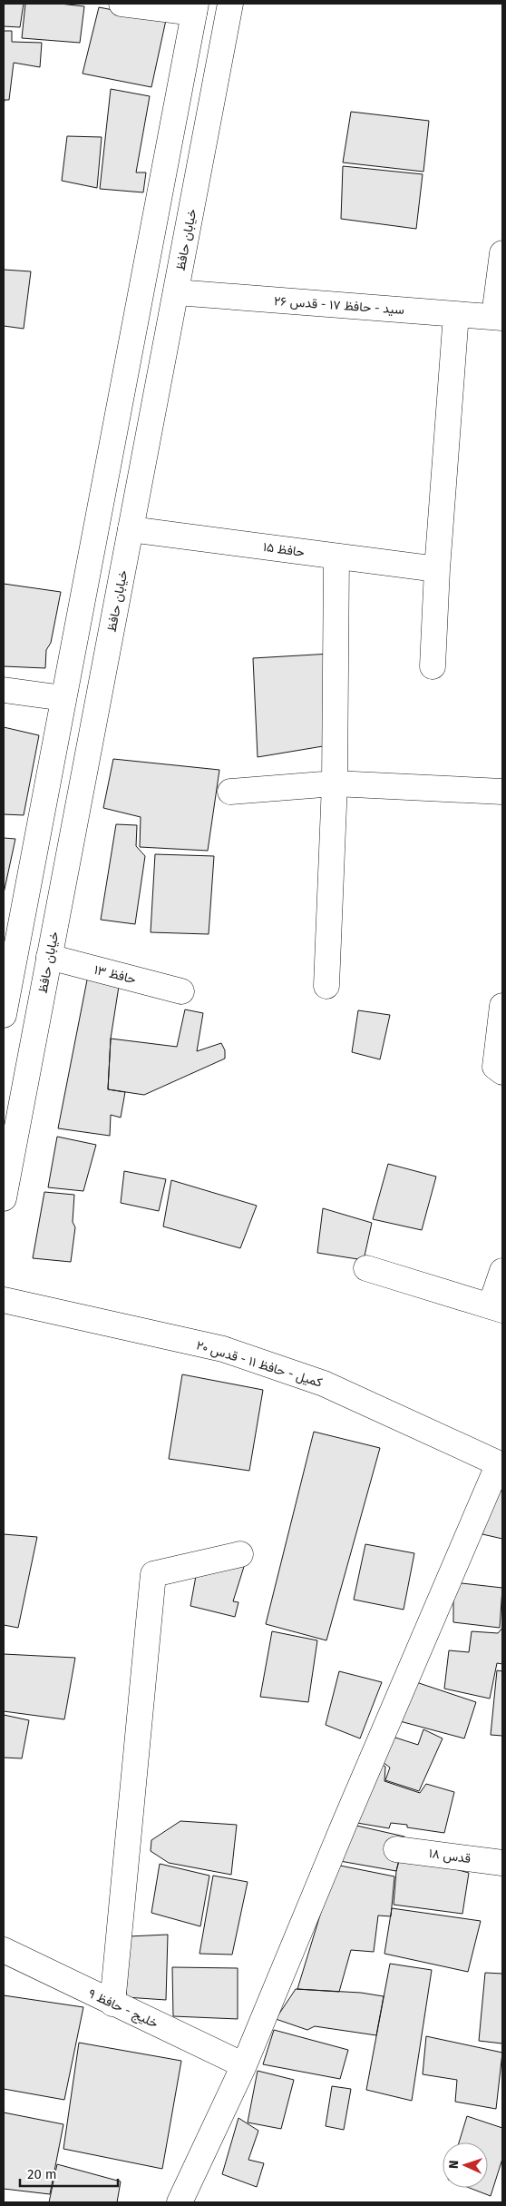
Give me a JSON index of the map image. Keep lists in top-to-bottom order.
{
  "streets": {
    "street": [
      "خیابان حافظ",
      "سید - حافظ ۱۷ - قدس ۲۶",
      "حافظ ۱۵",
      "حافظ ۱۳",
      "کمیل - حافظ ۱۱ - قدس ۲۰",
      "قدس ۱۸",
      "خلیج - حافظ ۹"
    ]
  },
  "crossings": [
    ["خیابان حافظ", "سید - حافظ ۱۷ - قدس ۲۶"],
    ["خیابان حافظ", "حافظ ۱۵"],
    ["خیابان حافظ", "حافظ ۱۳"]
  ],
  "scale_bar": "20 m",
  "north": "left"
}
